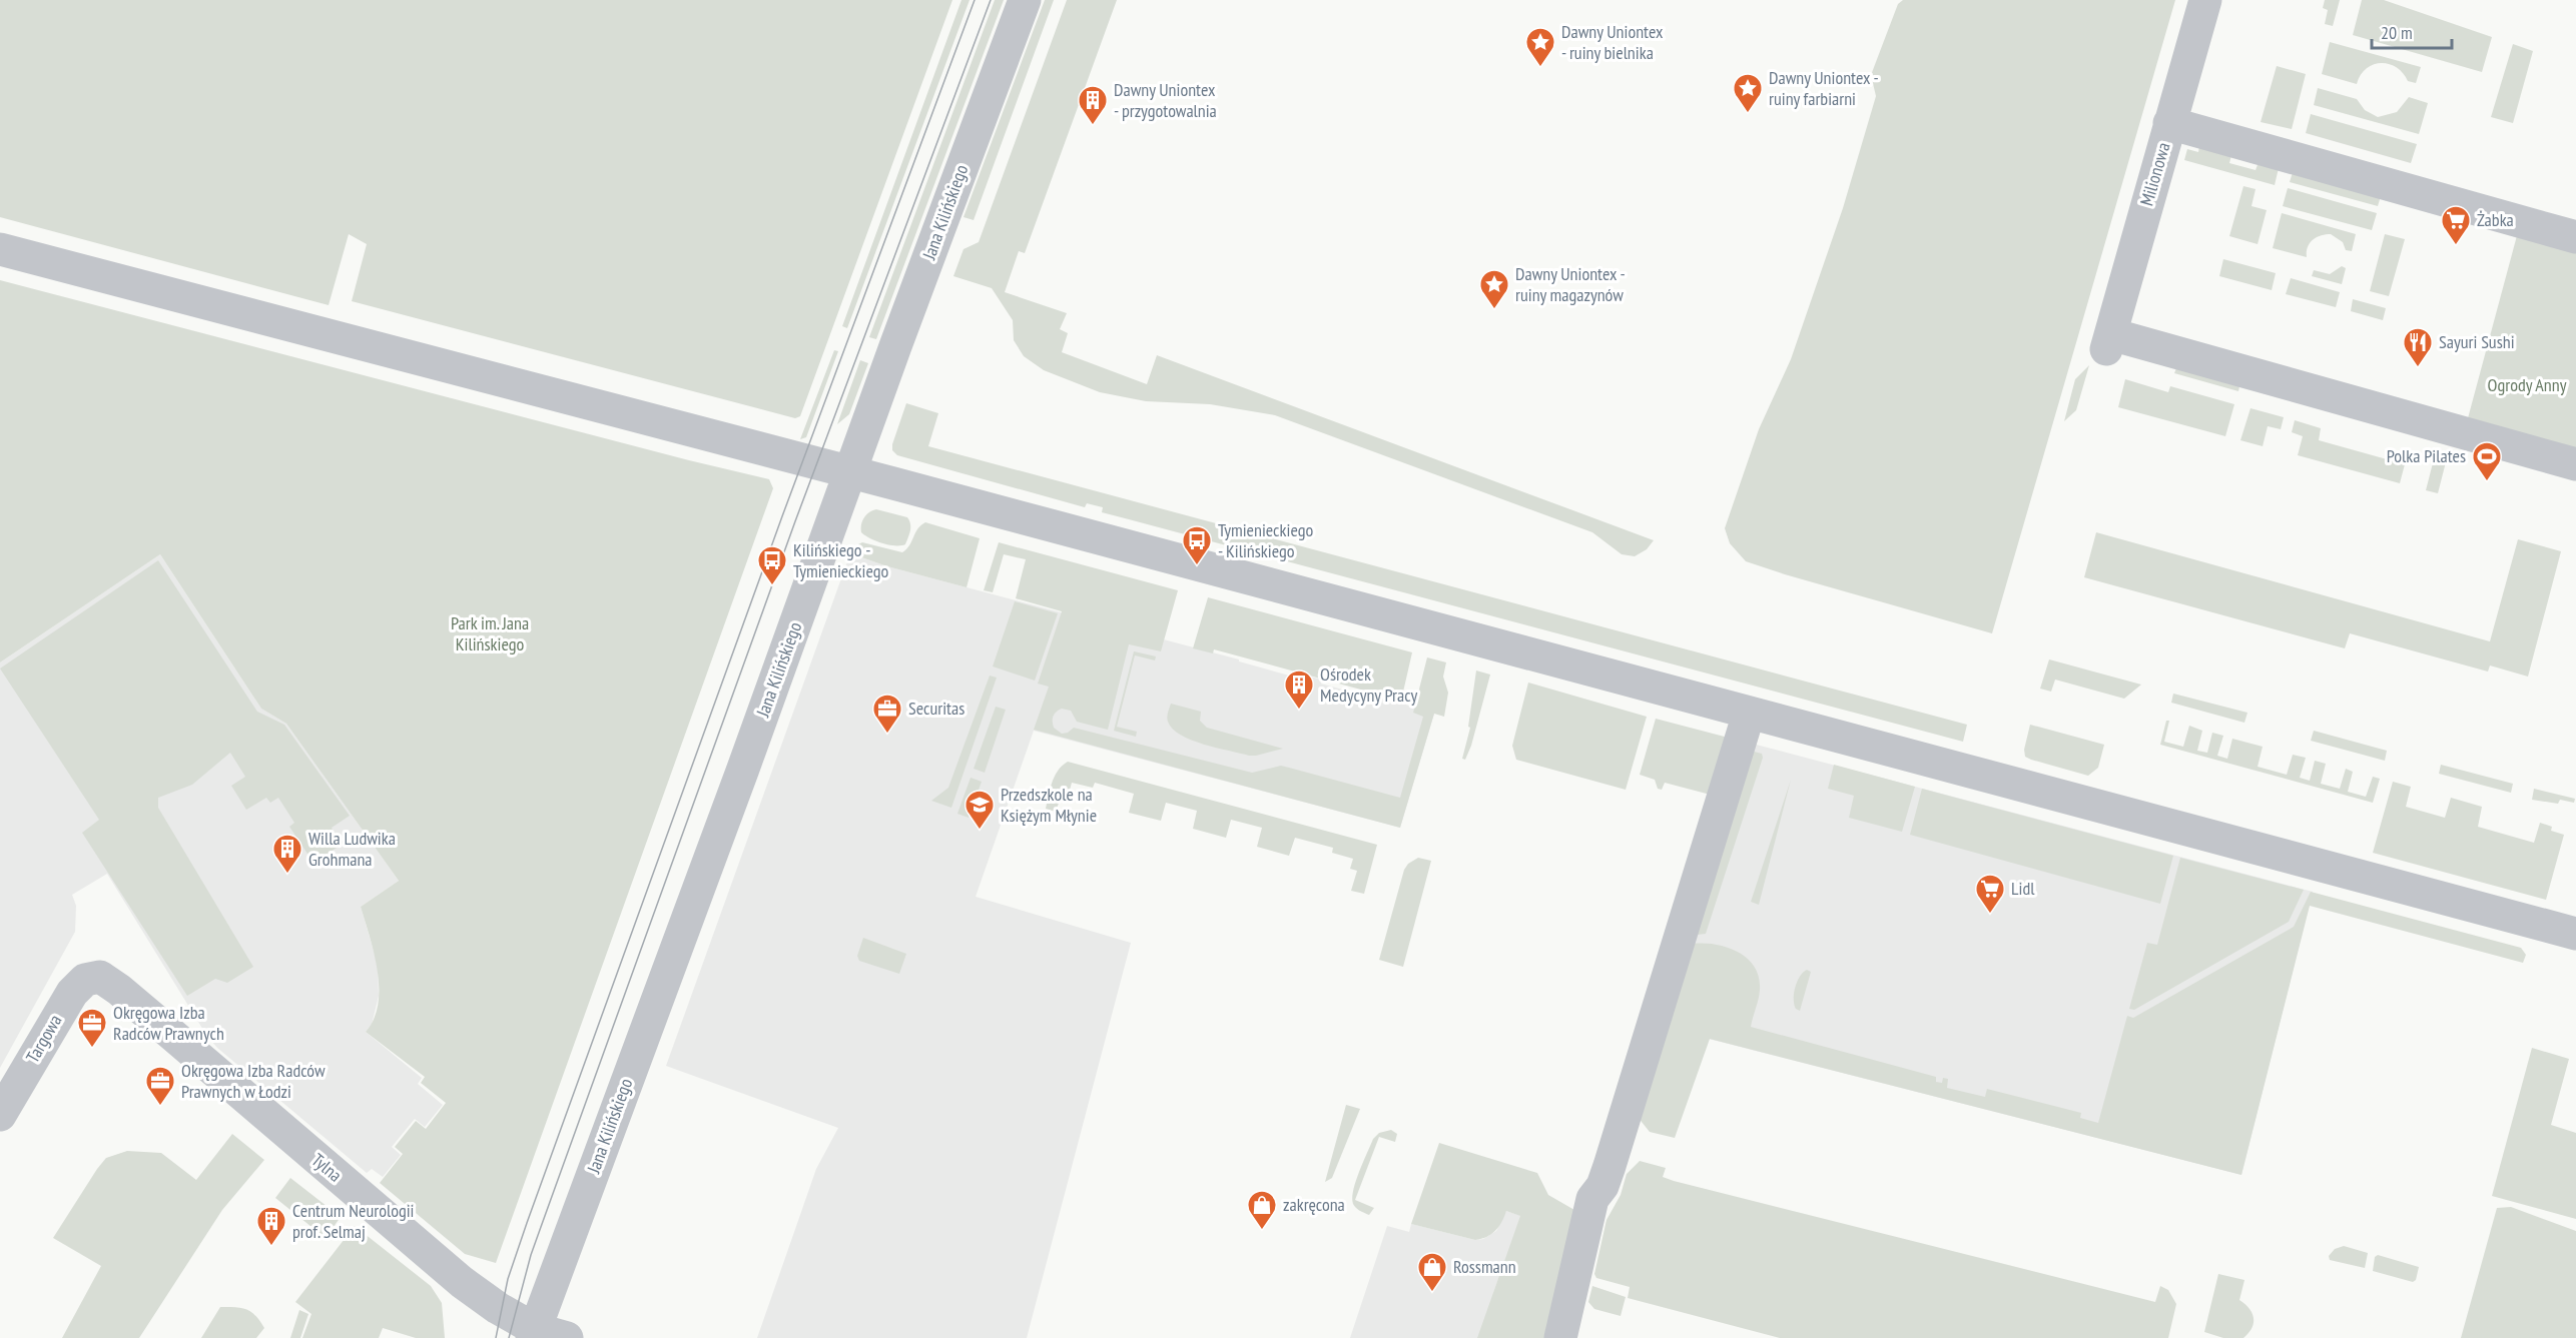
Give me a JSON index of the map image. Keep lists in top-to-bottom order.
{
  "streets": {
    "street": [
      "Milionowa",
      "Jana Kilińskiego",
      "Targowa",
      "Tylna"
    ]
  },
  "crossings": [
    ["Jana Kilińskiego", "Tylna"],
    ["Targowa", "Tylna"]
  ],
  "parks": ["Ogrody Anny", "Park im. Jana Kilińskiego"],
  "places": {
    "place": ["Dawny Uniontex - ruiny bielnika", "Dawny Uniontex - ruiny farbiarni", "Dawny Uniontex - ruiny magazynów"],
    "building": [
      "Dawny Uniontex - przygotowalnia",
      "Ośrodek Medycyny Pracy",
      "Willa Ludwika Grohmana",
      "Centrum Neurologii prof. Selmaj"
    ],
    "supermarket": ["Żabka", "Lidl"],
    "restaurant": ["Sayuri Sushi"],
    "sports": ["Polka Pilates"],
    "bus stop": ["Tymienieckiego - Kilińskiego", "Kilińskiego - Tymienieckiego"],
    "office": ["Securitas", "Okręgowa Izba Radców Prawnych", "Okręgowa Izba Radców Prawnych w Łodzi"],
    "school or university": ["Przedszkole na Księżym Młynie"],
    "shop": ["zakręcona", "Rossmann"]
  },
  "scale_bar": "20 m"
}
